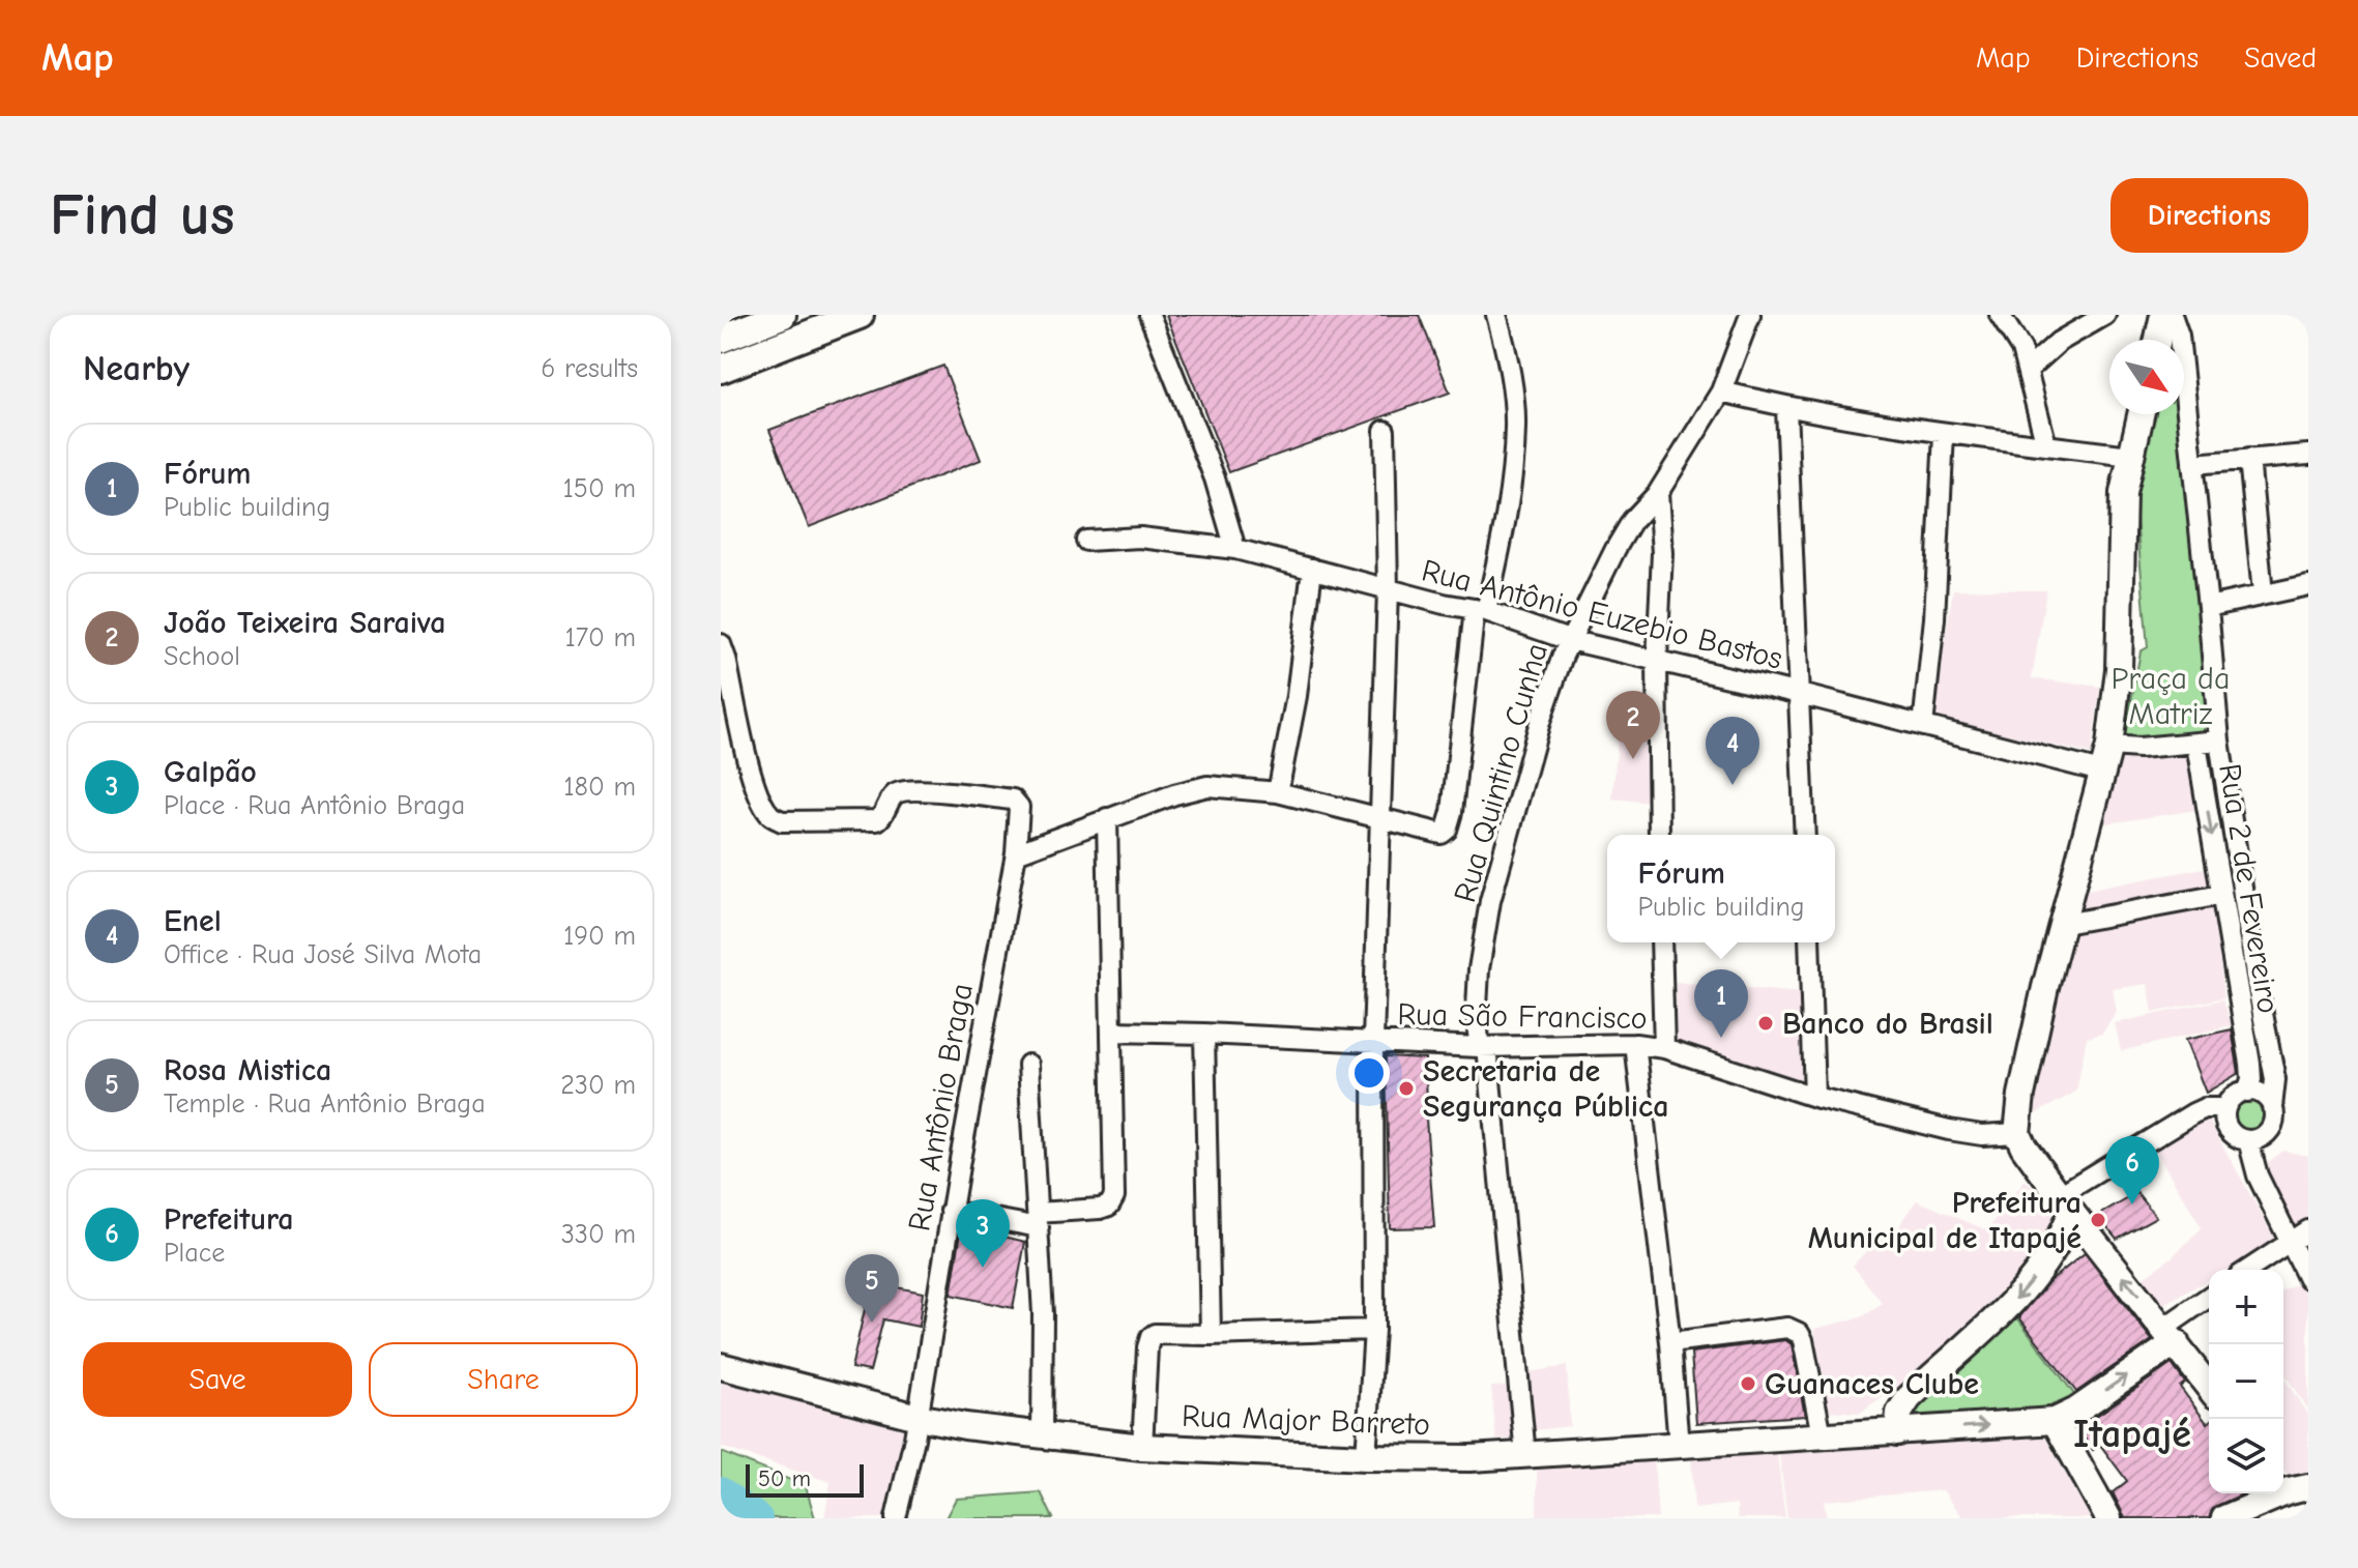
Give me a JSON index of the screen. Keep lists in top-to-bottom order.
{
  "streets": {
    "main road": ["Rua Major Barreto"],
    "street": [
      "Rua Antônio Euzebio Bastos",
      "Rua Quintino Cunha",
      "Rua 2 de Fevereiro",
      "Rua São Francisco",
      "Rua Antônio Braga"
    ]
  },
  "crossings": [
    ["Rua Antônio Euzebio Bastos", "Rua Quintino Cunha"],
    ["Rua Quintino Cunha", "Rua São Francisco"],
    ["Rua Quintino Cunha", "Rua Major Barreto"],
    ["Rua Antônio Braga", "Rua Major Barreto"]
  ],
  "districts": ["Itapajé"],
  "parks": ["Praça da Matriz"],
  "places": [
    "Banco do Brasil",
    "Secretaria de Segurança Pública",
    "Prefeitura Municipal de Itapajé",
    "Guanaces Clube"
  ],
  "scale_bar": "50 m",
  "north": "bottom right",
  "page": {
    "header": "Map",
    "nav": ["Map", "Directions", "Saved"],
    "buttons": [
      "Directions",
      ["Save", "Share"]
    ],
    "title": "Find us",
    "heading": ["Nearby", "6 results"],
    "list": [
      {
        "mark": "1",
        "name": "Fórum",
        "note": "Public building",
        "value": "150 m"
      },
      {
        "mark": "2",
        "name": "João Teixeira Saraiva",
        "note": "School",
        "value": "170 m"
      },
      {
        "mark": "3",
        "name": "Galpão",
        "note": "Place · Rua Antônio Braga",
        "value": "180 m"
      },
      {
        "mark": "4",
        "name": "Enel",
        "note": "Office · Rua José Silva Mota",
        "value": "190 m"
      },
      {
        "mark": "5",
        "name": "Rosa Mistica",
        "note": "Temple · Rua Antônio Braga",
        "value": "230 m"
      },
      {
        "mark": "6",
        "name": "Prefeitura",
        "note": "Place",
        "value": "330 m"
      }
    ],
    "pins": [
      "2",
      "4",
      "1",
      "6",
      "3",
      "5"
    ],
    "popup": ["Fórum", "Public building"],
    "map_buttons": ["+", "−"],
    "scale": "50 m"
  }
}
